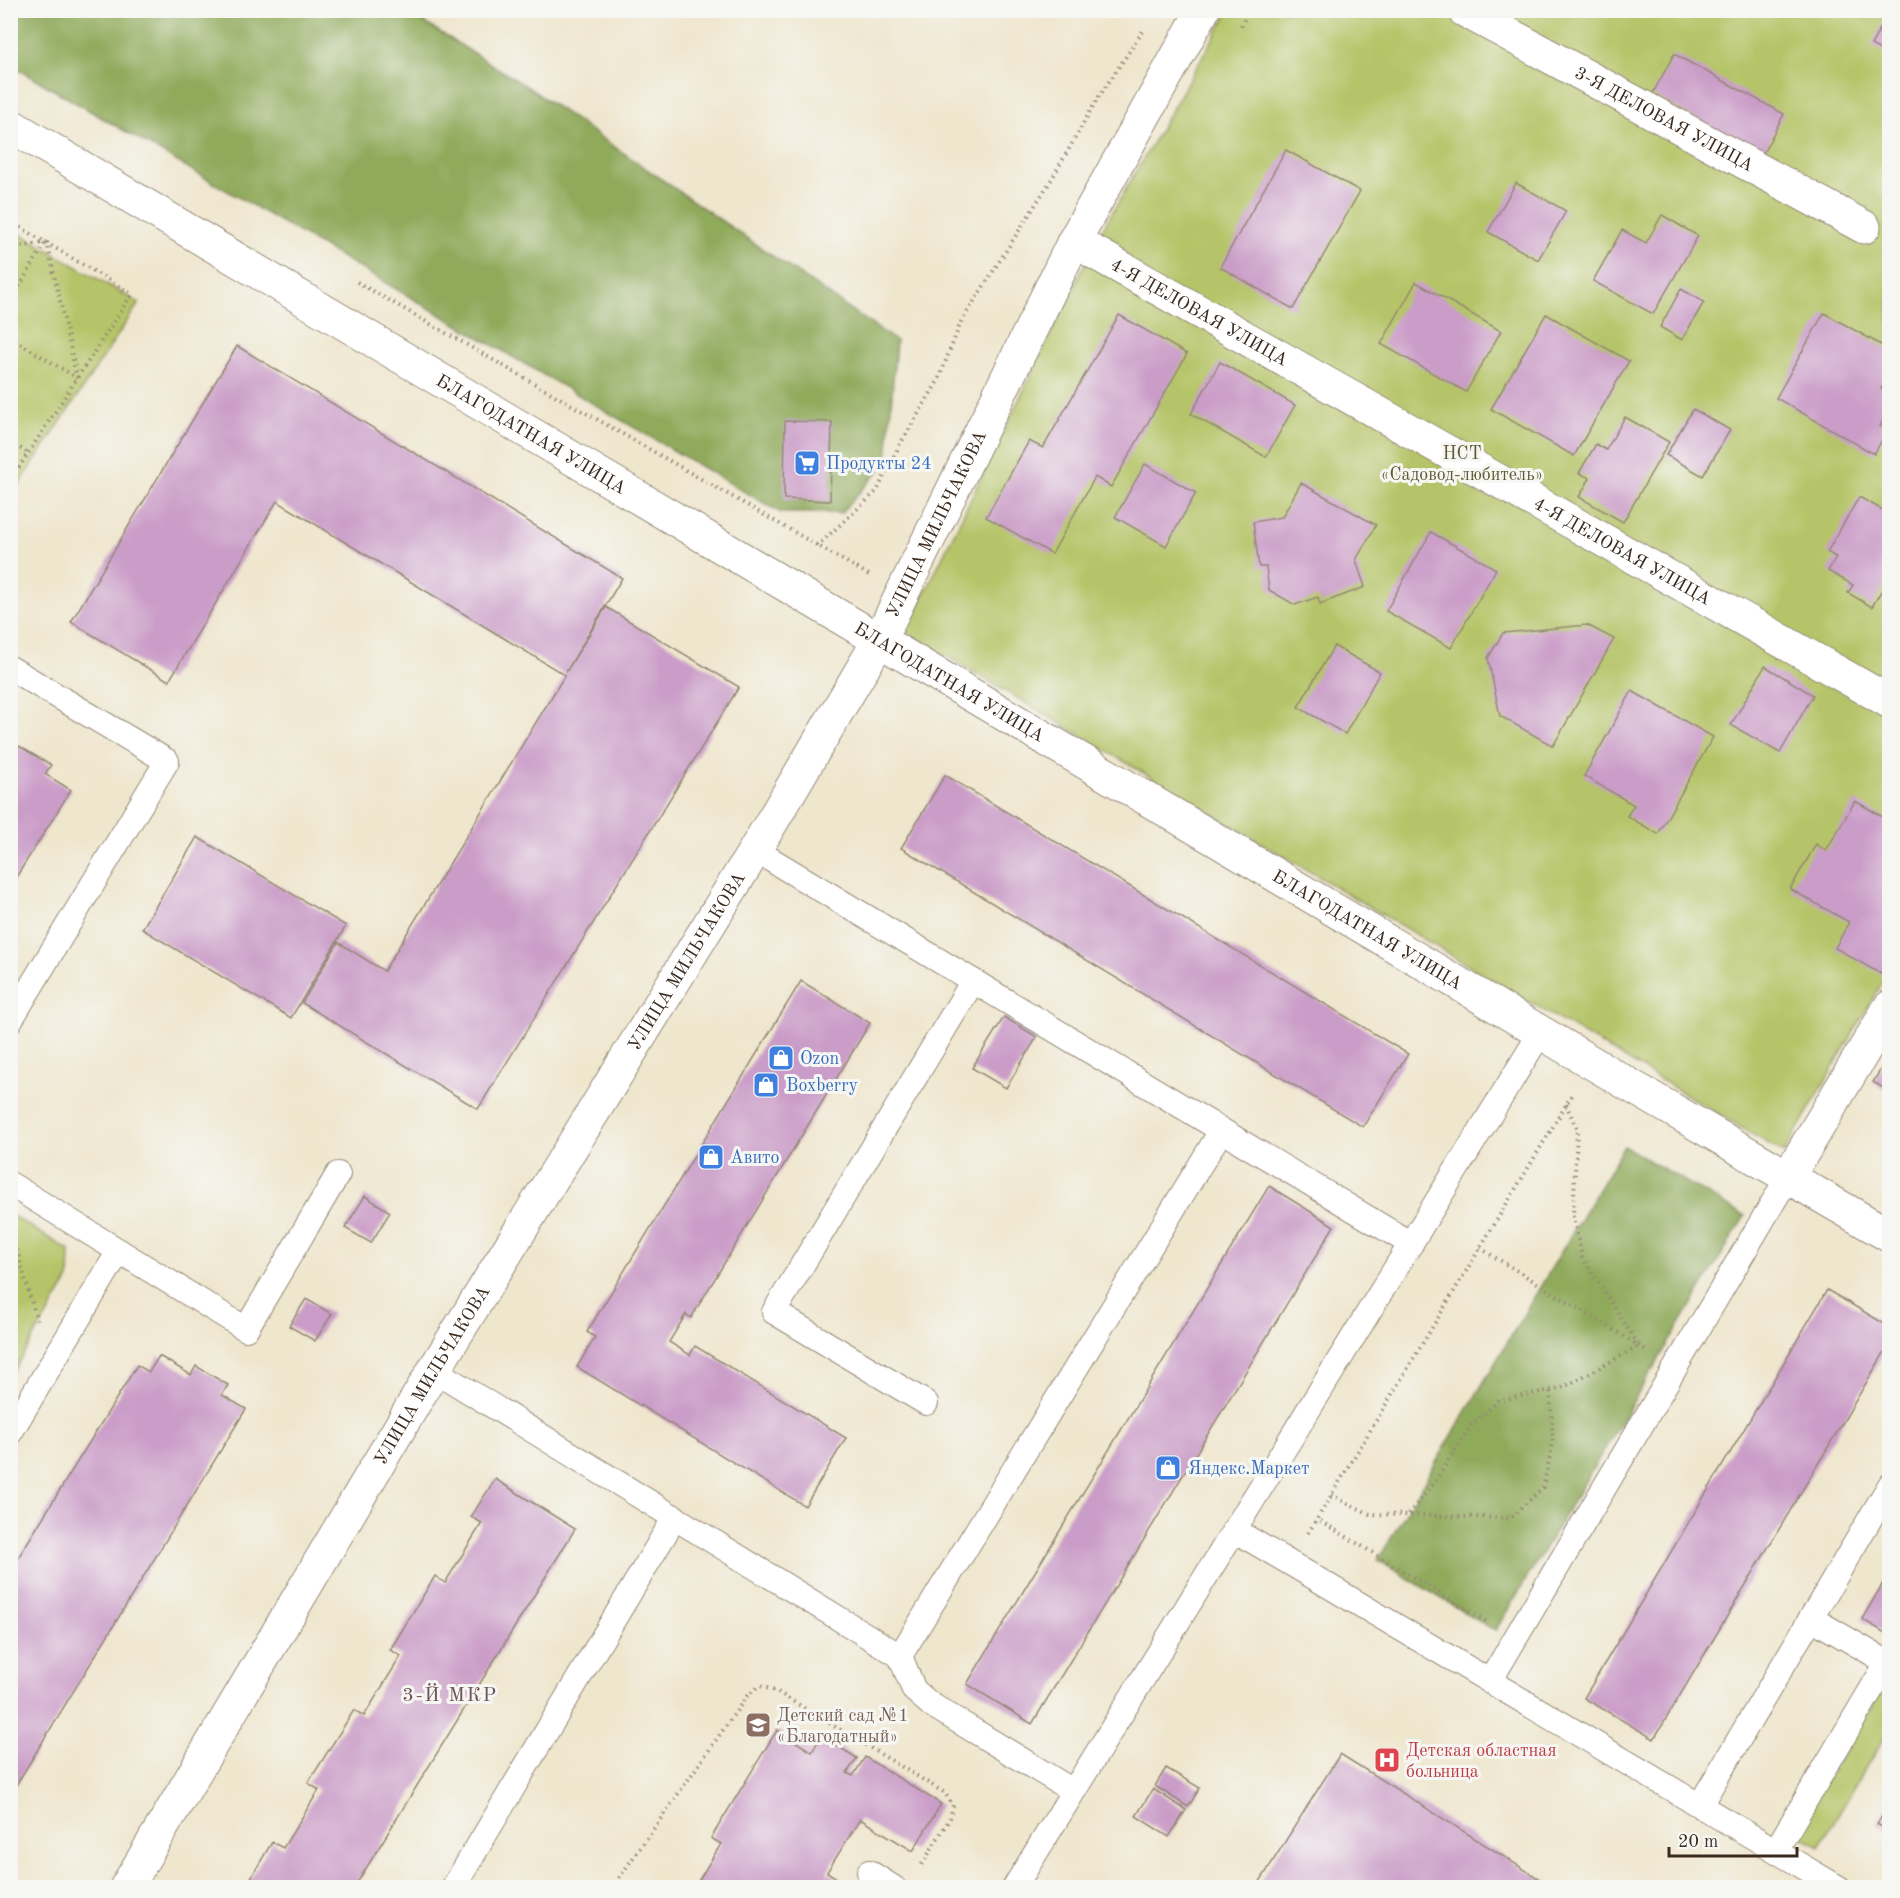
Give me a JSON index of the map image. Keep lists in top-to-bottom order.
{
  "streets": {
    "street": [
      "3-Я ДЕЛОВАЯ УЛИЦА",
      "4-Я ДЕЛОВАЯ УЛИЦА",
      "БЛАГОДАТНАЯ УЛИЦА",
      "УЛИЦА МИЛЬЧАКОВА"
    ]
  },
  "crossings": [
    ["4-Я ДЕЛОВАЯ УЛИЦА", "УЛИЦА МИЛЬЧАКОВА"],
    ["БЛАГОДАТНАЯ УЛИЦА", "УЛИЦА МИЛЬЧАКОВА"]
  ],
  "districts": ["3-Й МКР"],
  "parks": ["НСТ «Садовод-любитель»"],
  "places": {
    "supermarket": ["Продукты 24"],
    "shop": [
      "Ozon",
      "Boxberry",
      "Авито",
      "Яндекс.Маркет"
    ],
    "school or university": ["Детский сад №1 «Благодатный»"],
    "hospital": ["Детская областная больница"]
  },
  "scale_bar": "20 m"
}
